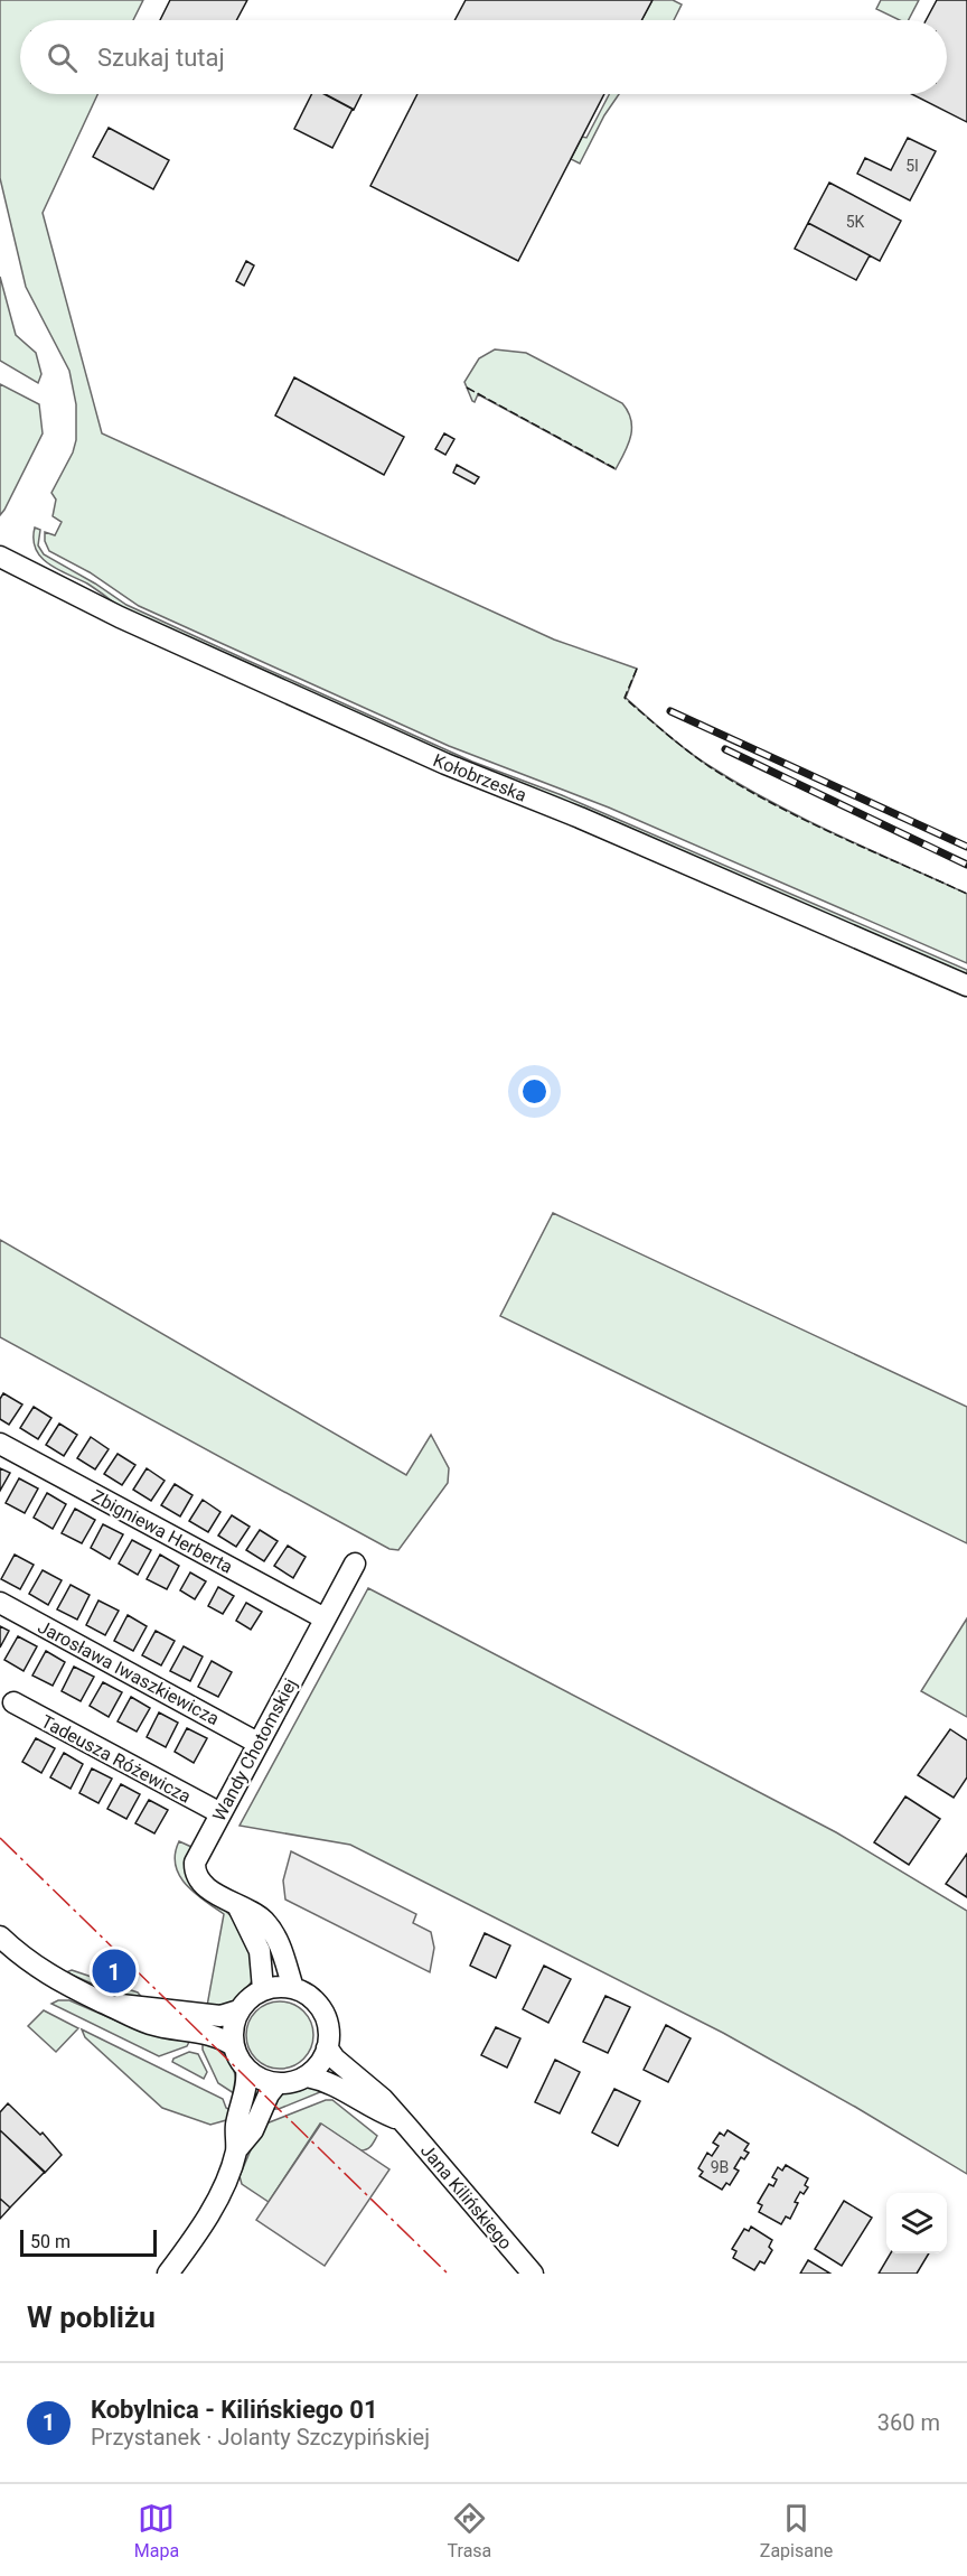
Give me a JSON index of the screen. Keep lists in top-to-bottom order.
{
  "streets": {
    "street": [
      "Kołobrzeska",
      "Zbigniewa Herberta",
      "Jarosława Iwaszkiewicza",
      "Wandy Chotomskiej",
      "Tadeusza Różewicza",
      "Jana Kilińskiego"
    ]
  },
  "crossings": [
    ["Zbigniewa Herberta", "Wandy Chotomskiej"],
    ["Jarosława Iwaszkiewicza", "Wandy Chotomskiej"],
    ["Wandy Chotomskiej", "Tadeusza Różewicza"]
  ],
  "house_numbers": ["5I", "5K", "9B"],
  "scale_bar": "50 m",
  "page": {
    "search": "Szukaj tutaj",
    "pins": "1",
    "scale": "50 m",
    "heading": "W pobliżu",
    "list": [
      {
        "mark": "1",
        "name": "Kobylnica - Kilińskiego 01",
        "note": "Przystanek · Jolanty Szczypińskiej",
        "value": "360 m"
      }
    ],
    "nav": ["Mapa", "Trasa", "Zapisane"]
  }
}
